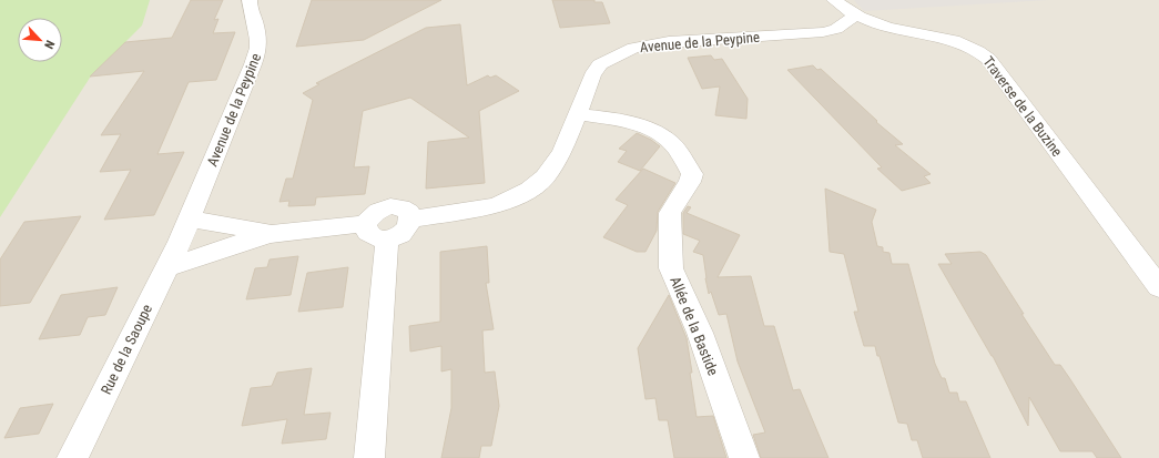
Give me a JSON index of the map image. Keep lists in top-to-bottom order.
{
  "streets": {
    "street": [
      "Avenue de la Peypine",
      "Traverse de la Buzine",
      "Allée de la Bastide",
      "Rue de la Saoupe"
    ]
  },
  "crossings": [
    ["Avenue de la Peypine", "Traverse de la Buzine"],
    ["Avenue de la Peypine", "Allée de la Bastide"],
    ["Avenue de la Peypine", "Rue de la Saoupe"]
  ],
  "north": "bottom right"
}
